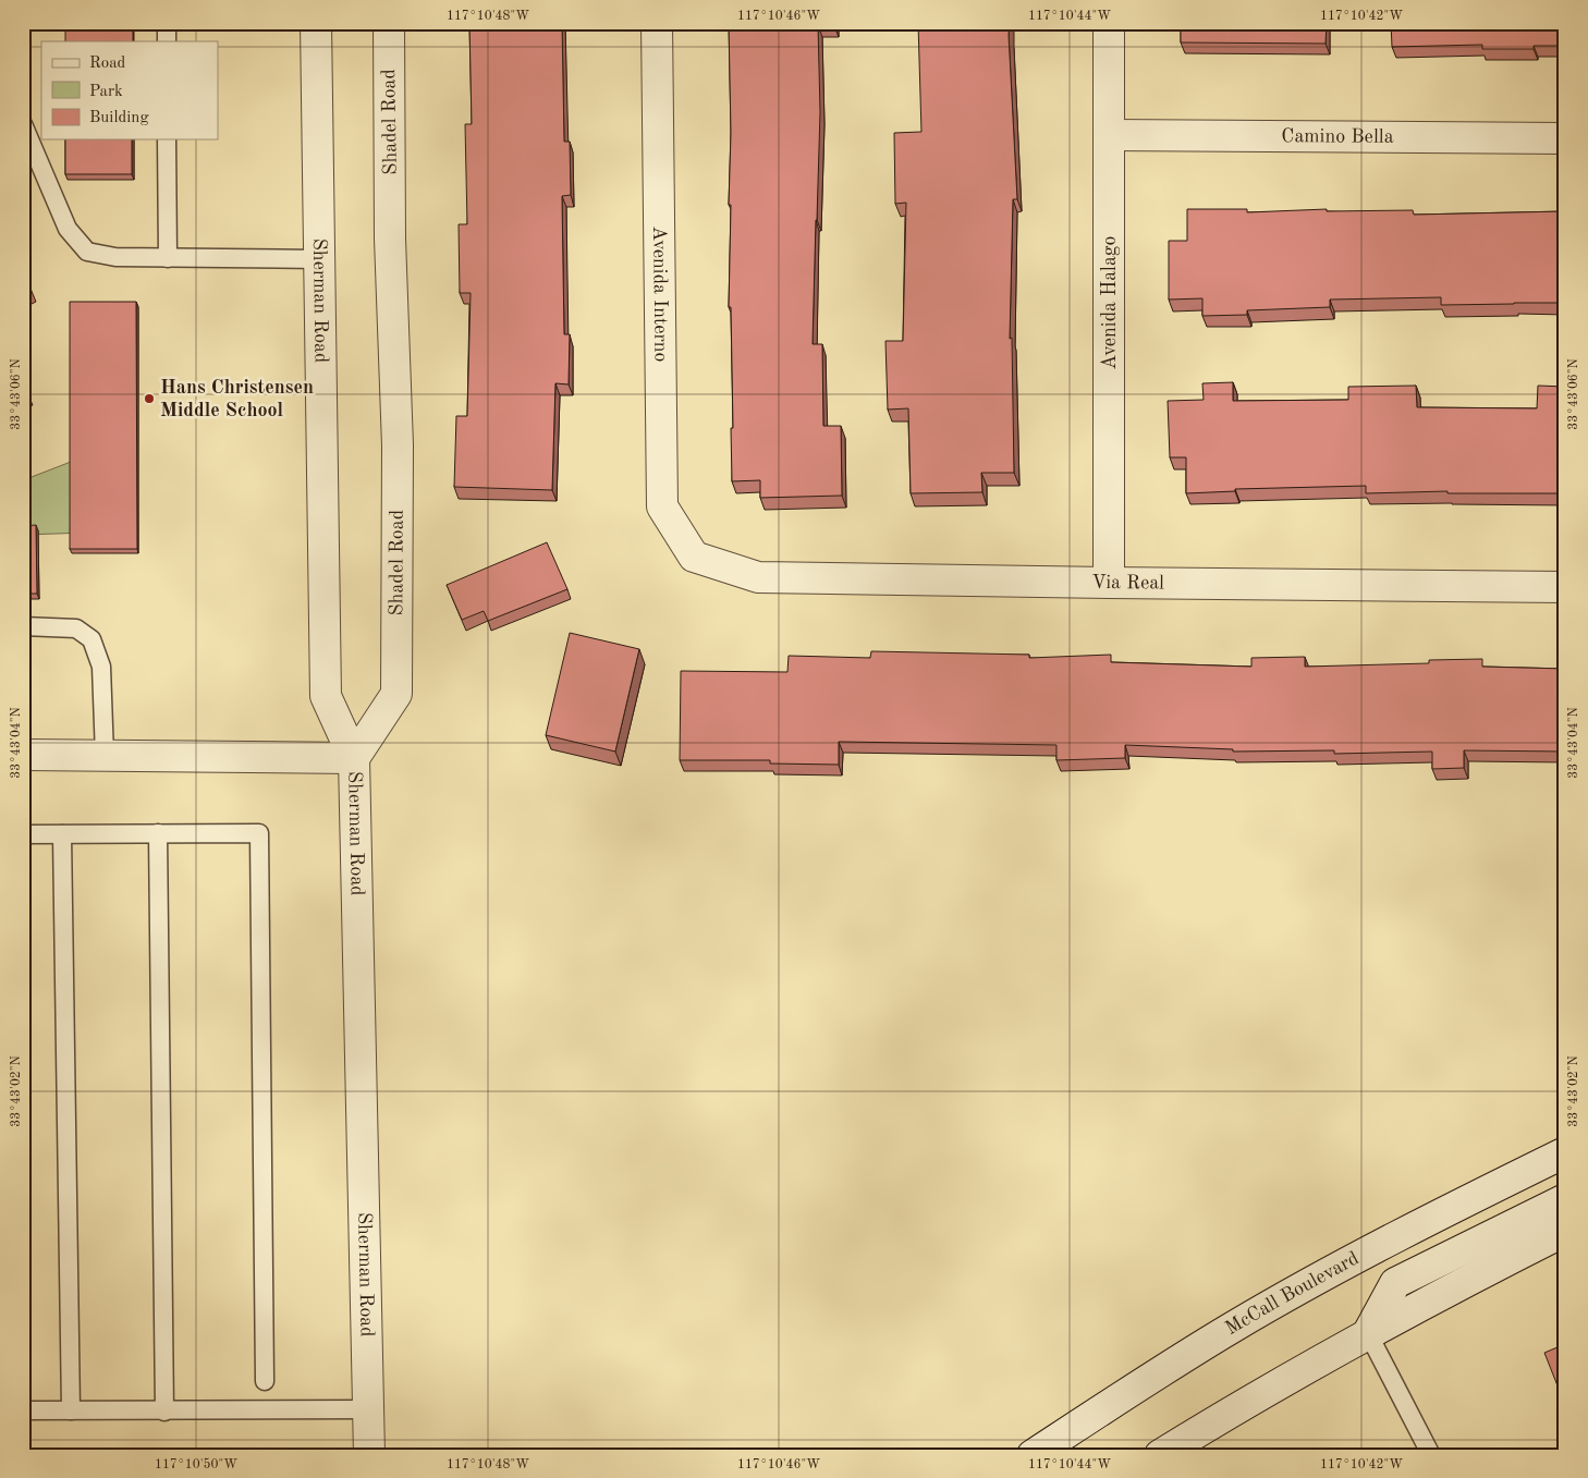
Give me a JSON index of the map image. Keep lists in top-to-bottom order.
{
  "streets": {
    "street": [
      "Shadel Road",
      "Camino Bella",
      "Avenida Interno",
      "Sherman Road",
      "Avenida Halago",
      "Via Real",
      "McCall Boulevard"
    ]
  },
  "crossings": [
    ["Shadel Road", "Sherman Road"],
    ["Camino Bella", "Avenida Halago"],
    ["Avenida Interno", "Via Real"],
    ["Avenida Halago", "Via Real"]
  ],
  "places": ["Hans Christensen Middle School"],
  "legend": ["Road", "Park", "Building"],
  "coordinates": [
    "117°10'48\"W",
    "117°10'46\"W",
    "117°10'44\"W",
    "117°10'42\"W",
    "33°43'06\"N",
    "33°43'04\"N",
    "33°43'02\"N",
    "117°10'50\"W"
  ]
}
